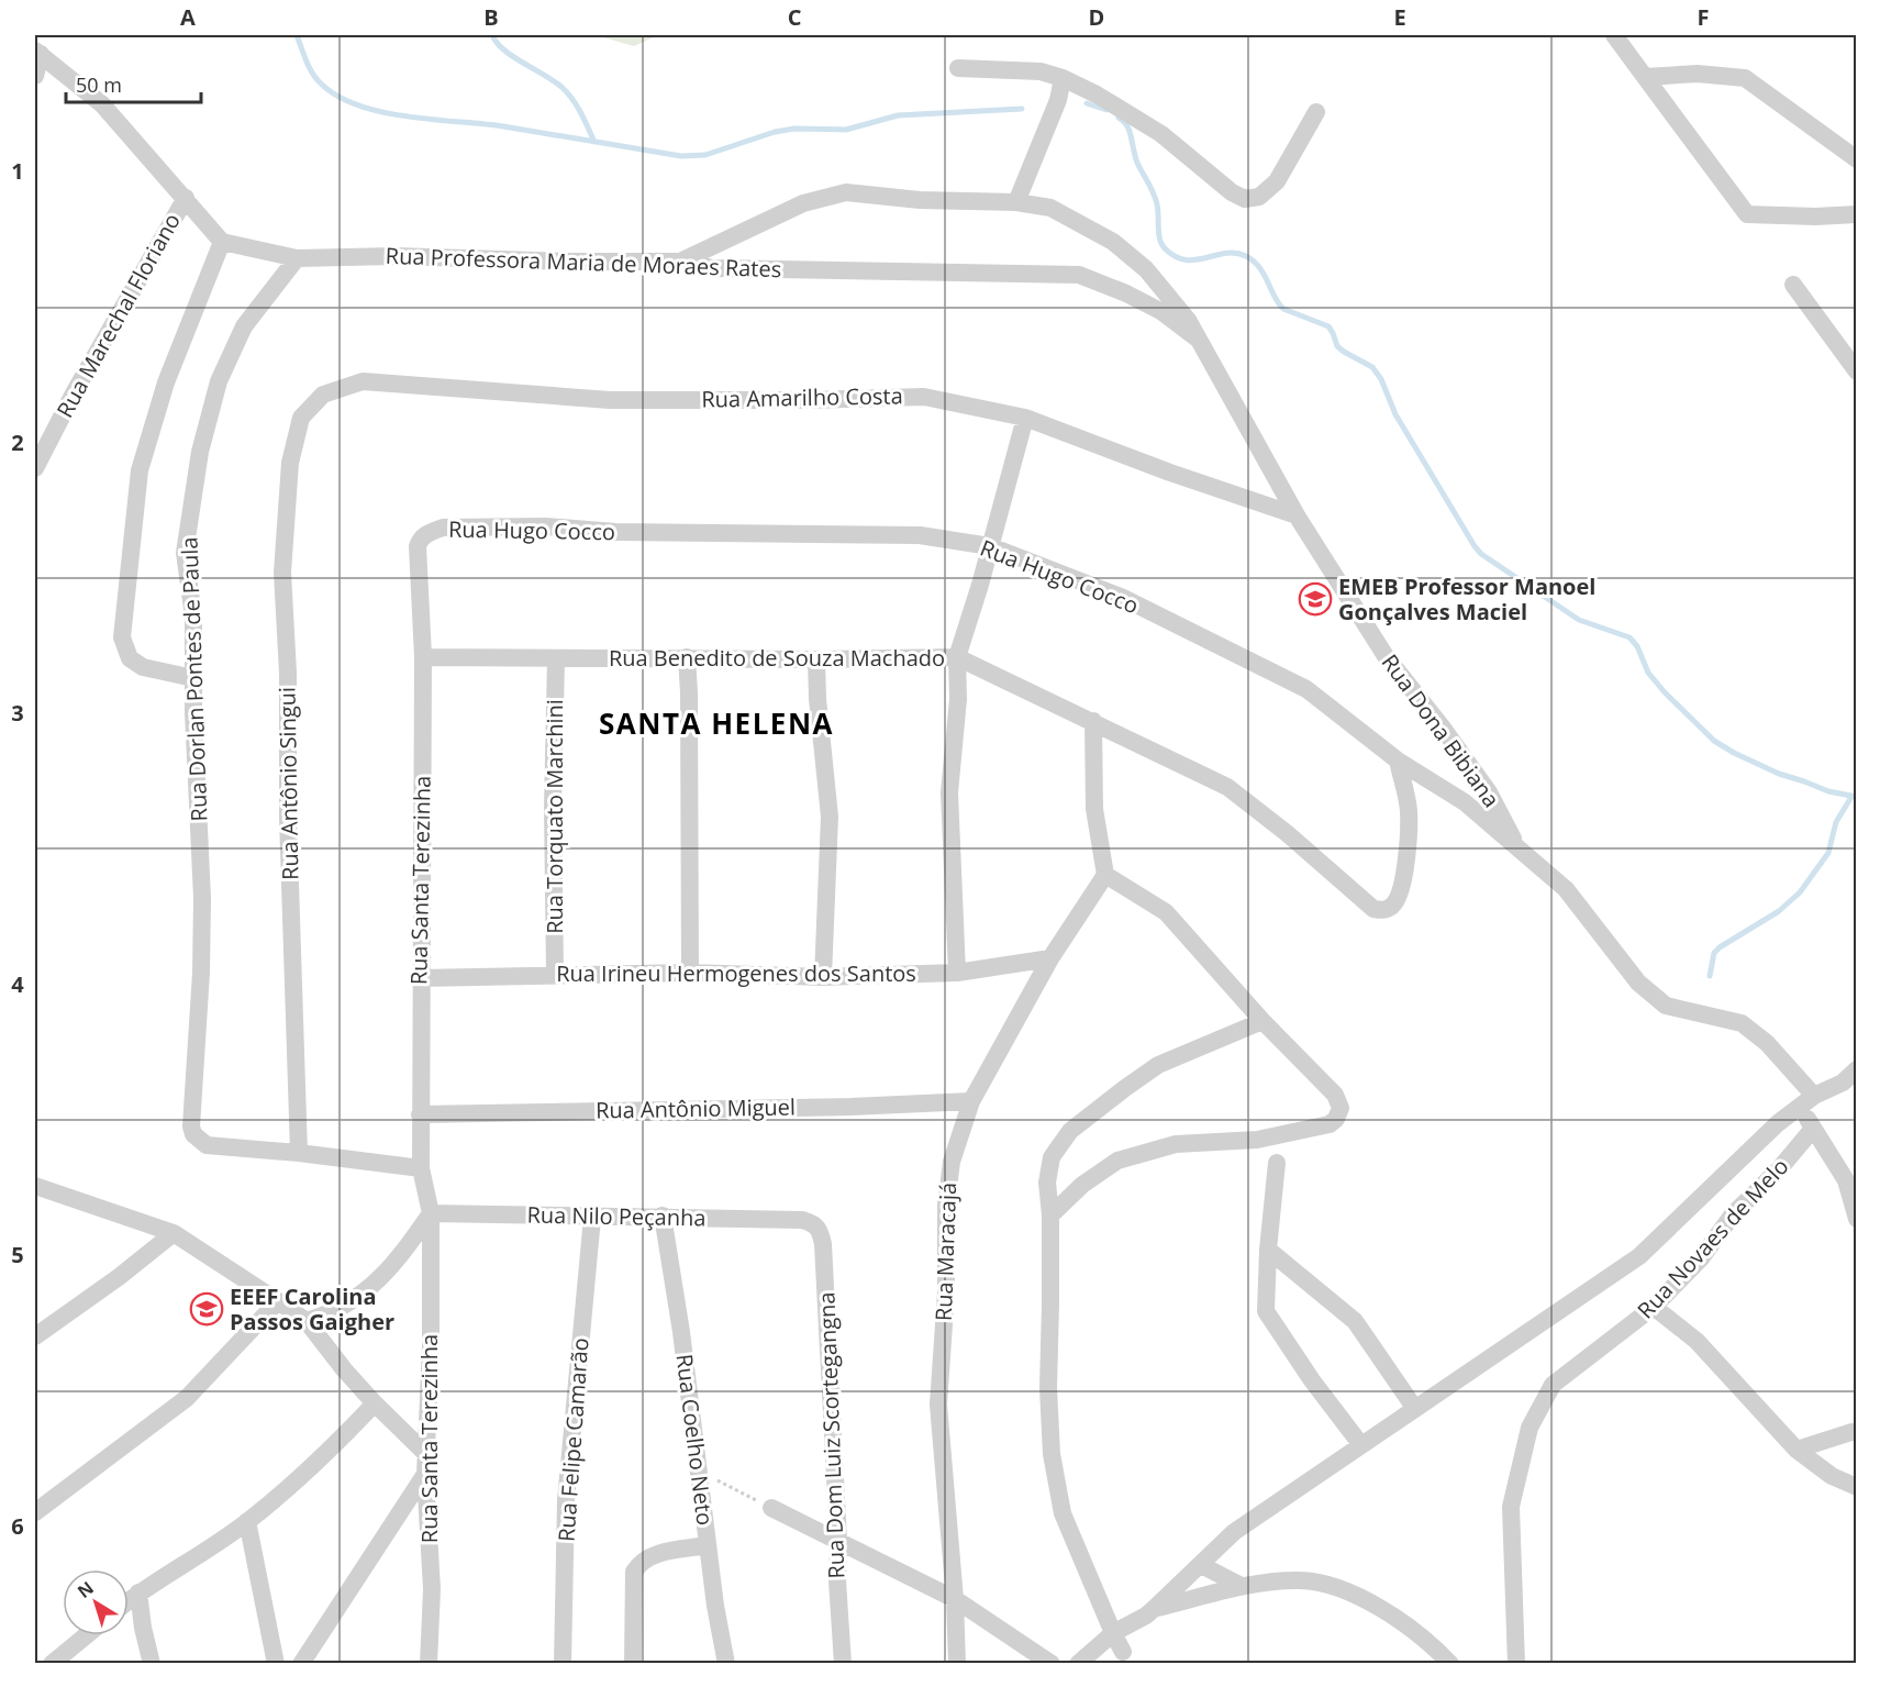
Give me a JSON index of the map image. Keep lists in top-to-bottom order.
{
  "streets": {
    "street": [
      "Rua Professora Maria de Moraes Rates",
      "Rua Marechal Floriano",
      "Rua Amarilho Costa",
      "Rua Hugo Cocco",
      "Rua Benedito de Souza Machado",
      "Rua Dorlan Pontes de Paula",
      "Rua Dona Bibiana",
      "Rua Antônio Singui",
      "Rua Torquato Marchini",
      "Rua Santa Terezinha",
      "Rua Irineu Hermogenes dos Santos",
      "Rua Antônio Miguel",
      "Rua Nilo Peçanha",
      "Rua Novaes de Melo",
      "Rua Maracajá",
      "Rua Dom Luiz Scortegangna",
      "Rua Felipe Camarão",
      "Rua Coelho Neto"
    ]
  },
  "crossings": [
    ["Rua Professora Maria de Moraes Rates", "Rua Dorlan Pontes de Paula"],
    ["Rua Professora Maria de Moraes Rates", "Rua Dona Bibiana"],
    ["Rua Amarilho Costa", "Rua Dona Bibiana"],
    ["Rua Amarilho Costa", "Rua Antônio Singui"],
    ["Rua Hugo Cocco", "Rua Benedito de Souza Machado"],
    ["Rua Hugo Cocco", "Rua Dona Bibiana"],
    ["Rua Hugo Cocco", "Rua Santa Terezinha"],
    ["Rua Benedito de Souza Machado", "Rua Torquato Marchini"],
    ["Rua Benedito de Souza Machado", "Rua Santa Terezinha"],
    ["Rua Dorlan Pontes de Paula", "Rua Antônio Singui"],
    ["Rua Dona Bibiana", "Rua Novaes de Melo"],
    ["Rua Torquato Marchini", "Rua Irineu Hermogenes dos Santos"],
    ["Rua Santa Terezinha", "Rua Irineu Hermogenes dos Santos"],
    ["Rua Santa Terezinha", "Rua Antônio Miguel"],
    ["Rua Santa Terezinha", "Rua Nilo Peçanha"],
    ["Rua Irineu Hermogenes dos Santos", "Rua Maracajá"],
    ["Rua Antônio Miguel", "Rua Maracajá"],
    ["Rua Nilo Peçanha", "Rua Dom Luiz Scortegangna"],
    ["Rua Nilo Peçanha", "Rua Felipe Camarão"],
    ["Rua Nilo Peçanha", "Rua Coelho Neto"]
  ],
  "districts": ["SANTA HELENA"],
  "places": {
    "school or university": ["EMEB Professor Manoel Gonçalves Maciel", "EEEF Carolina Passos Gaigher"]
  },
  "scale_bar": "50 m",
  "north": "top left",
  "grid": {
    "columns": [
      "A",
      "B",
      "C",
      "D",
      "E",
      "F"
    ],
    "rows": [
      "1",
      "2",
      "3",
      "4",
      "5",
      "6"
    ]
  }
}
